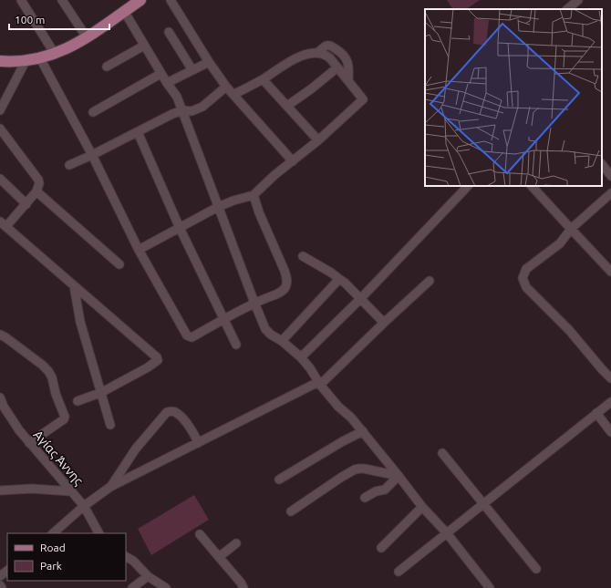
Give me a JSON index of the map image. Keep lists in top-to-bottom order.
{
  "streets": {
    "street": ["Αγίας Άννης"]
  },
  "legend": ["Road", "Park"],
  "scale_bar": "100 m"
}
